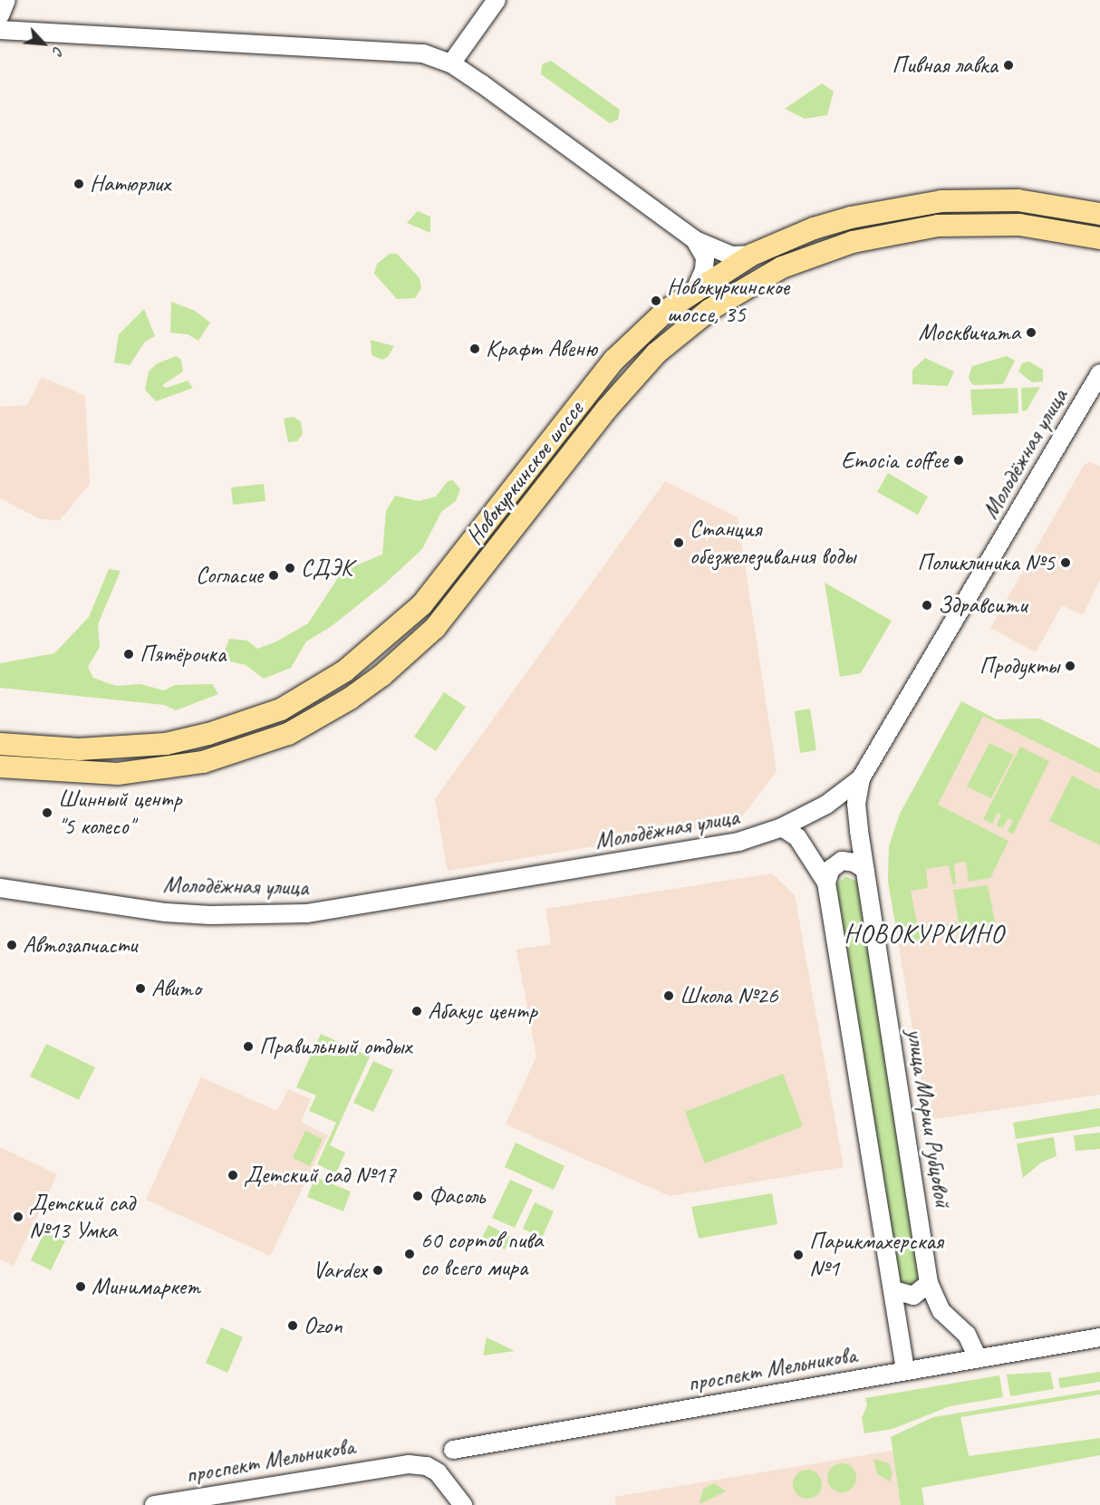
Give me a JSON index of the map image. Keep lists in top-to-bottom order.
{
  "streets": {
    "main road": ["Новокуркинское шоссе"],
    "street": ["Молодёжная улица", "улица Марии Рубцовой", "проспект Мельникова"]
  },
  "crossings": [
    ["Молодёжная улица", "улица Марии Рубцовой"],
    ["улица Марии Рубцовой", "проспект Мельникова"]
  ],
  "districts": ["НОВОКУРКИНО"],
  "places": [
    "Пивная лавка",
    "Натюрлих",
    "Новокуркинское шоссе, 35",
    "Москвичата",
    "Крафт Авеню",
    "Emocia coffee",
    "Станция обезжелезивания воды",
    "Поликлиника №5",
    "СДЭК",
    "Согласие",
    "Здравсити",
    "Пятёрочка",
    "Продукты",
    "Шинный центр \"5 колесо\"",
    "Автозапчасти",
    "Авито",
    "Школа №26",
    "Абакус центр",
    "Правильный отдых",
    "Детский сад №17",
    "Фасоль",
    "Детский сад №13 Умка",
    "60 сортов пива со всего мира",
    "Парикмахерская №1",
    "Vardex",
    "Минимаркет",
    "Ozon"
  ],
  "north": "bottom right"
}
